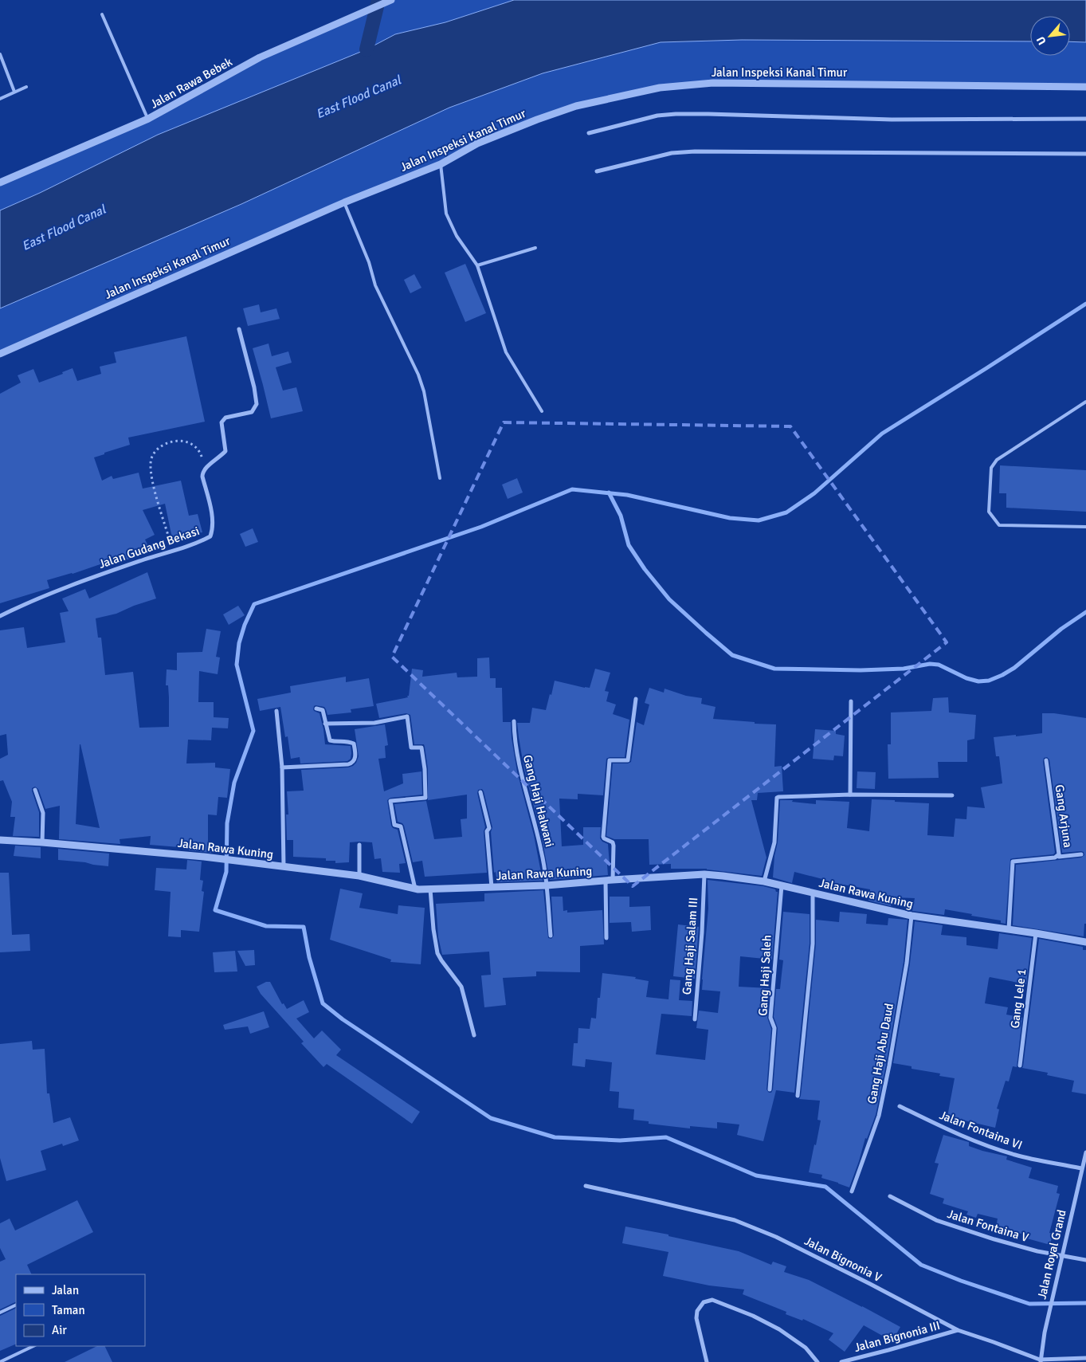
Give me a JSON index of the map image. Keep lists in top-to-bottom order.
{
  "streets": {
    "street": [
      "Jalan Inspeksi Kanal Timur",
      "Jalan Rawa Bebek",
      "Jalan Gudang Bekasi",
      "Gang Haji Halwani",
      "Gang Arjuna",
      "Jalan Rawa Kuning",
      "Gang Haji Salam III",
      "Gang Haji Saleh",
      "Gang Lele 1",
      "Gang Haji Abu Daud",
      "Jalan Fontaina VI",
      "Jalan Fontaina V",
      "Jalan Royal Grand",
      "Jalan Bignonia V",
      "Jalan Bignonia III"
    ]
  },
  "crossings": [
    ["Gang Haji Halwani", "Jalan Rawa Kuning"],
    ["Gang Arjuna", "Jalan Rawa Kuning"],
    ["Jalan Rawa Kuning", "Gang Haji Salam III"],
    ["Jalan Rawa Kuning", "Gang Haji Saleh"],
    ["Jalan Rawa Kuning", "Gang Lele 1"],
    ["Jalan Rawa Kuning", "Gang Haji Abu Daud"],
    ["Jalan Fontaina VI", "Jalan Royal Grand"],
    ["Jalan Fontaina V", "Jalan Royal Grand"],
    ["Jalan Royal Grand", "Jalan Bignonia V"],
    ["Jalan Bignonia V", "Jalan Bignonia III"]
  ],
  "water": ["East Flood Canal"],
  "legend": ["Jalan", "Taman", "Air"],
  "north": "bottom left"
}
